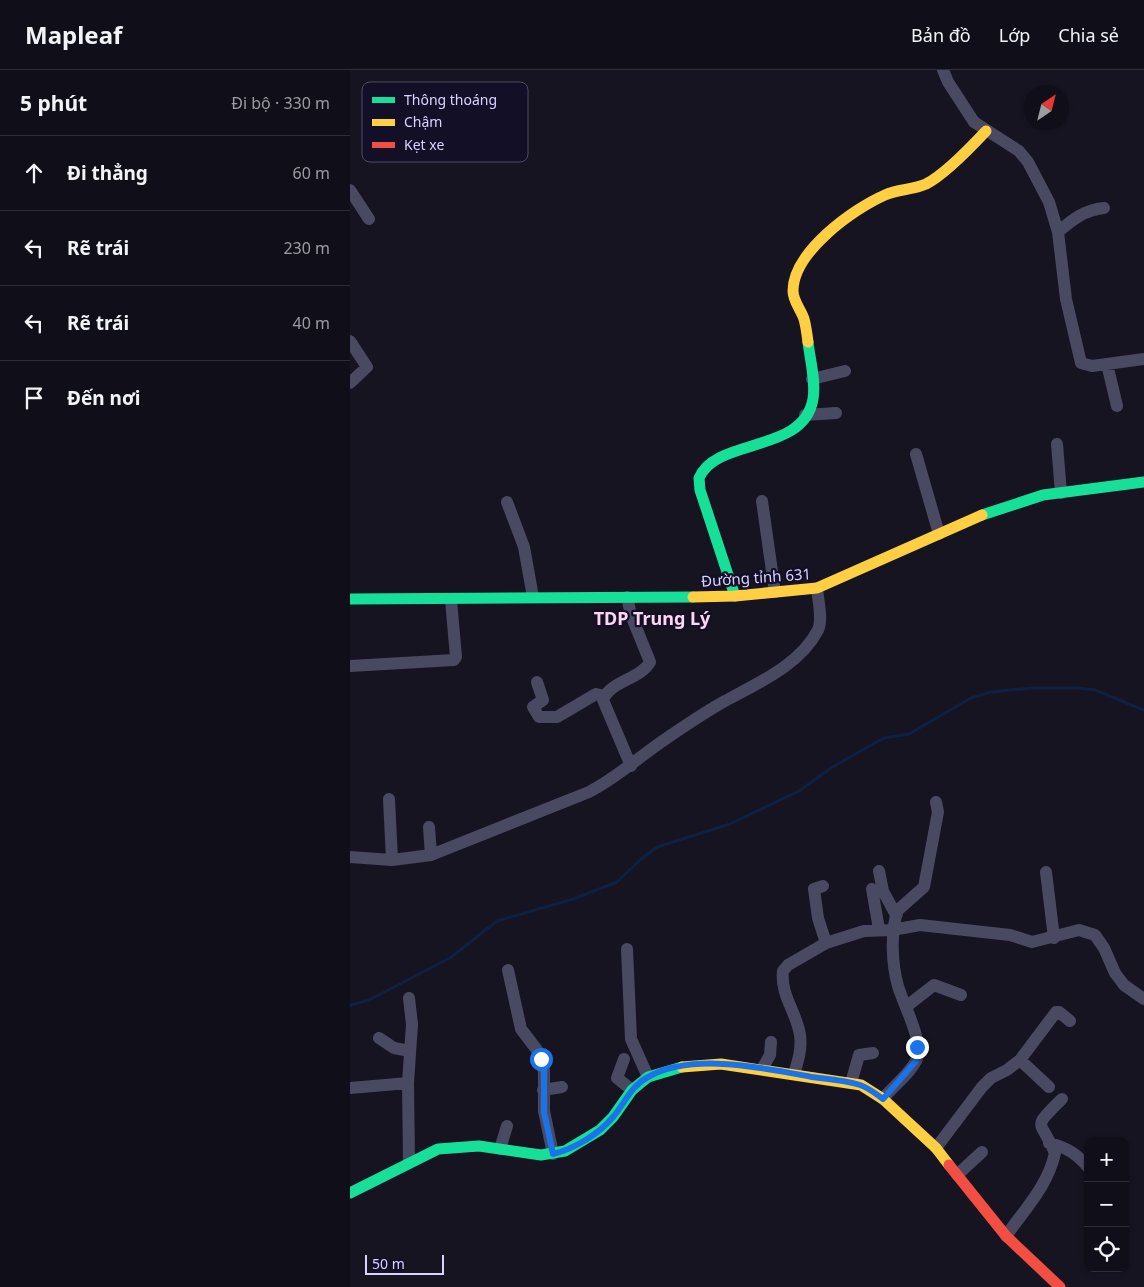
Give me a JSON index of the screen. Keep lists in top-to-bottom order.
{
  "streets": {
    "street": ["Đường tỉnh 631"]
  },
  "districts": ["TDP Trung Lý"],
  "legend": ["Thông thoáng", "Chậm", "Kẹt xe"],
  "scale_bar": "50 m",
  "north": "top right",
  "page": {
    "header": "Mapleaf",
    "nav": ["Bản đồ", "Lớp", "Chia sẻ"],
    "heading": ["5 phút", "Đi bộ · 330 m"],
    "list": [
      ["Đi thẳng", "60 m"],
      ["Rẽ trái", "230 m"],
      ["Rẽ trái", "40 m"],
      "Đến nơi"
    ],
    "map_buttons": ["+", "−"],
    "scale": "50 m"
  }
}
